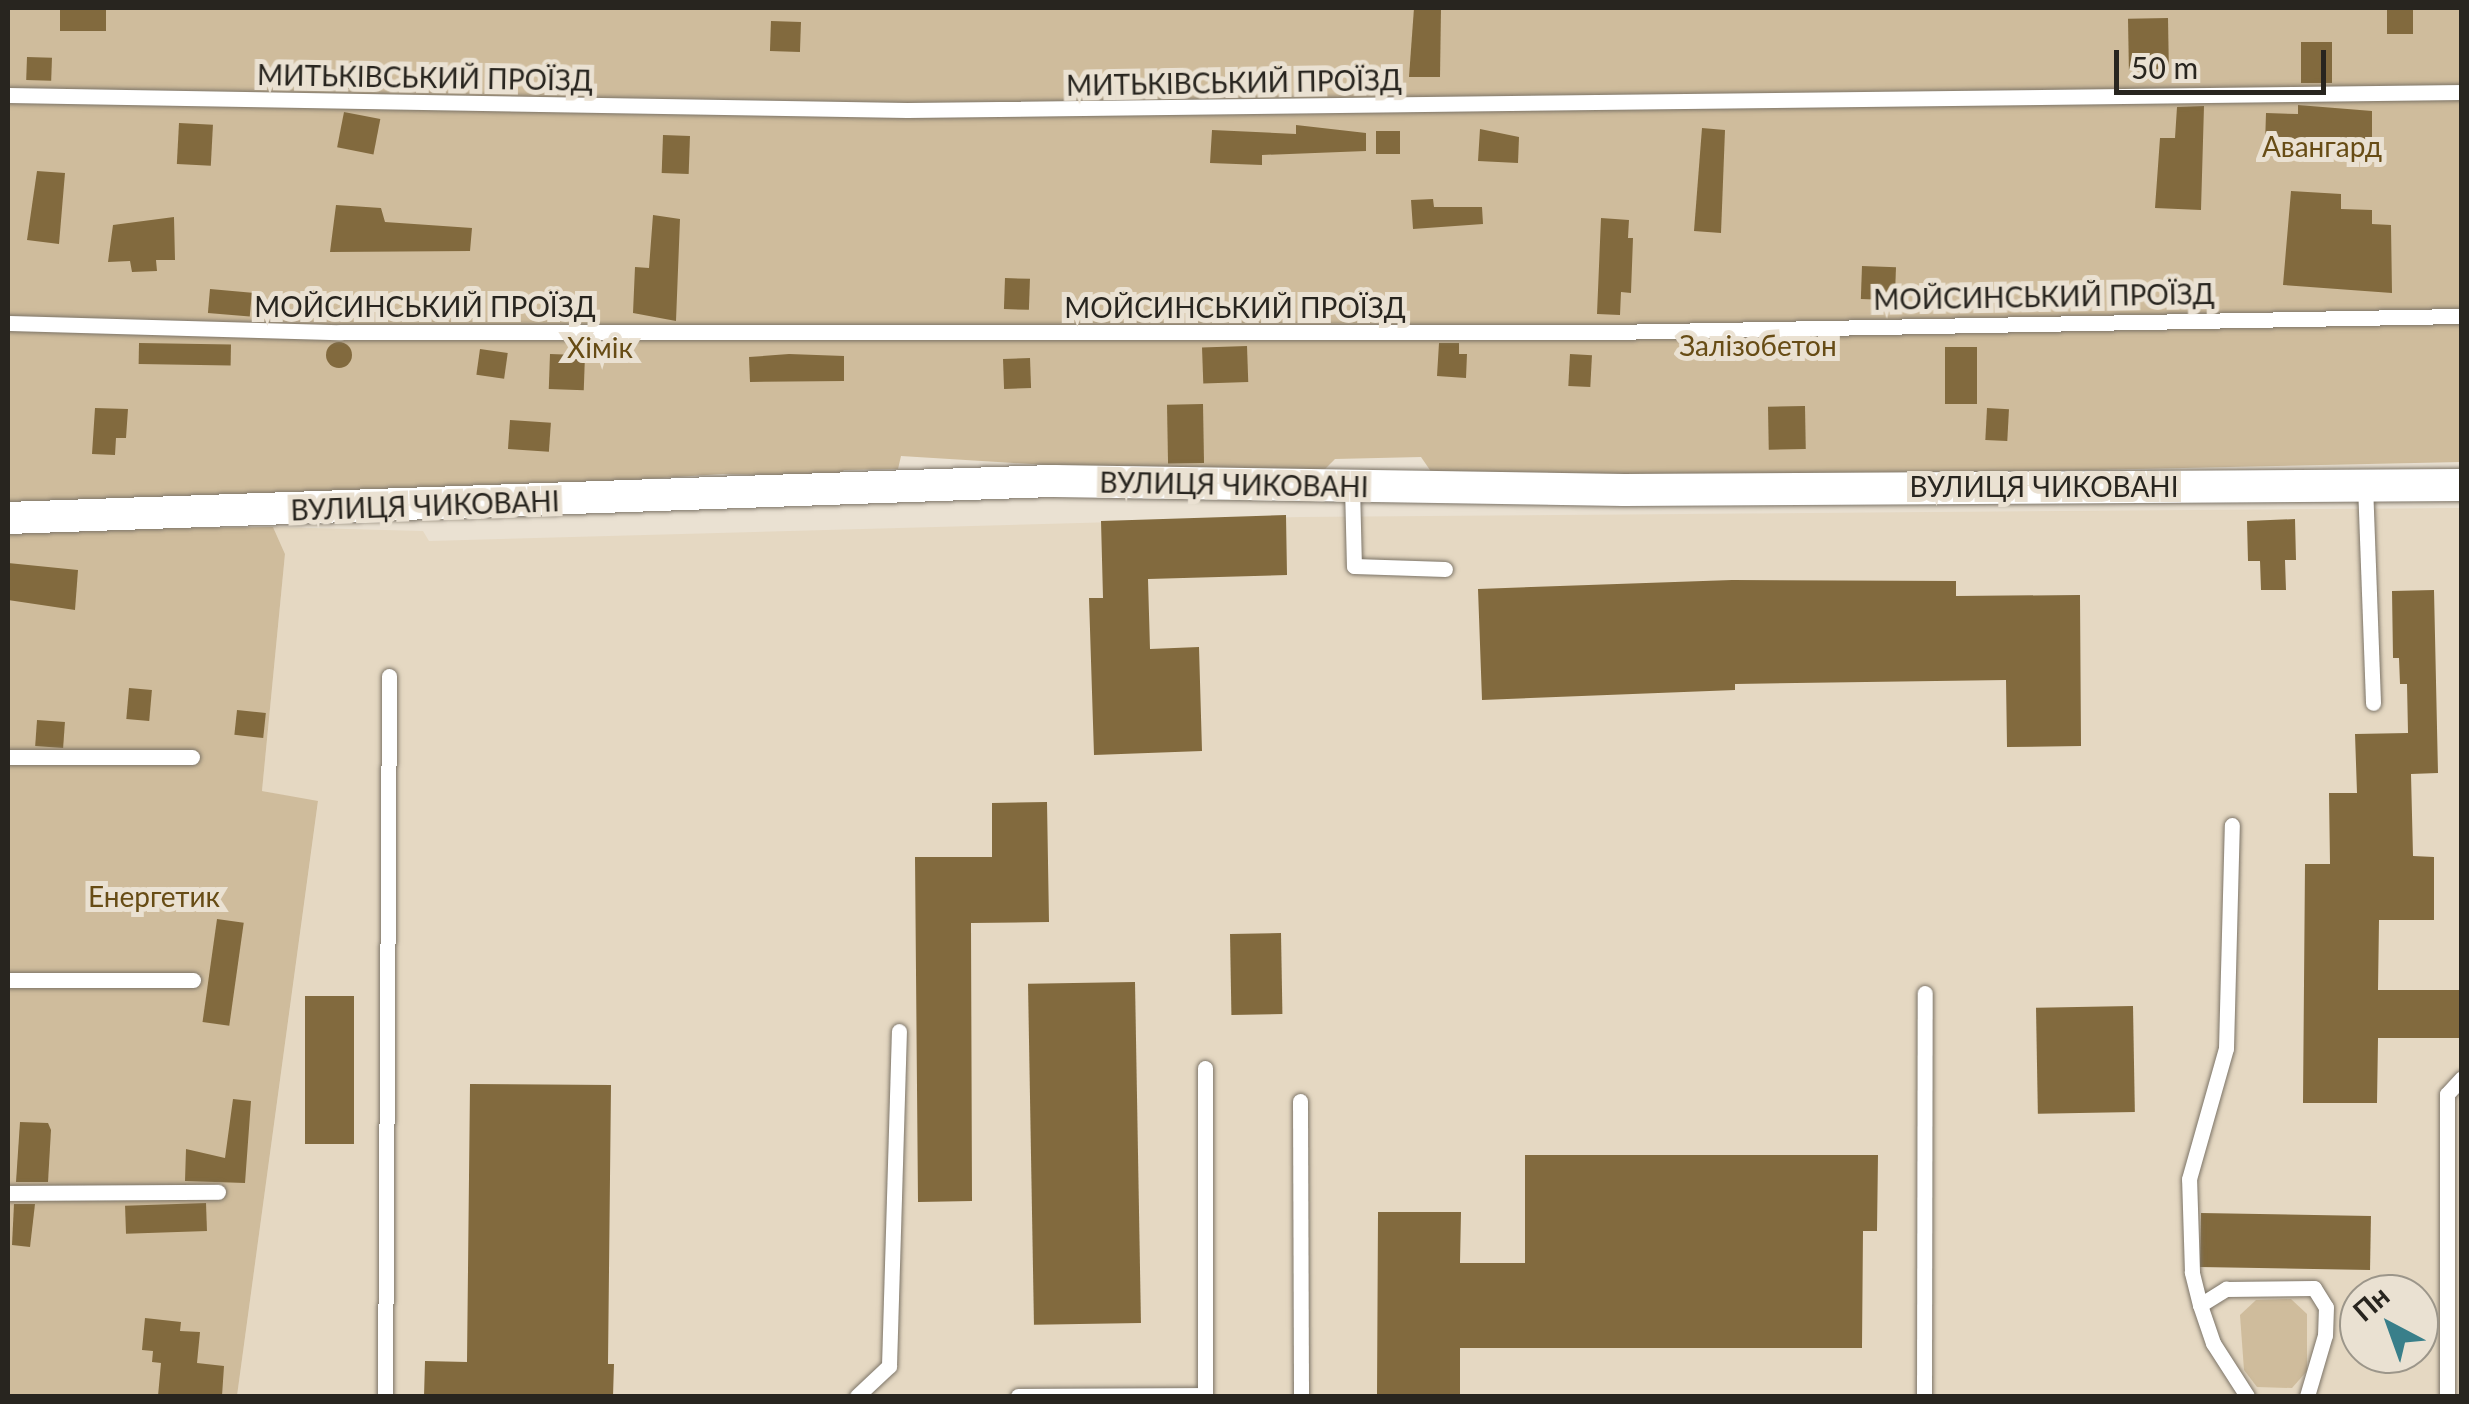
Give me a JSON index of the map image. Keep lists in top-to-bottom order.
{
  "streets": {
    "street": ["ВУЛИЦЯ ЧИКОВАНІ"],
    "lane": ["МИТЬКІВСЬКИЙ ПРОЇЗД", "МОЙСИНСЬКИЙ ПРОЇЗД"]
  },
  "parks": [
    "Авангард",
    "Залізобетон",
    "Хімік",
    "Енергетик"
  ],
  "scale_bar": "50 m",
  "north": "top left"
}
